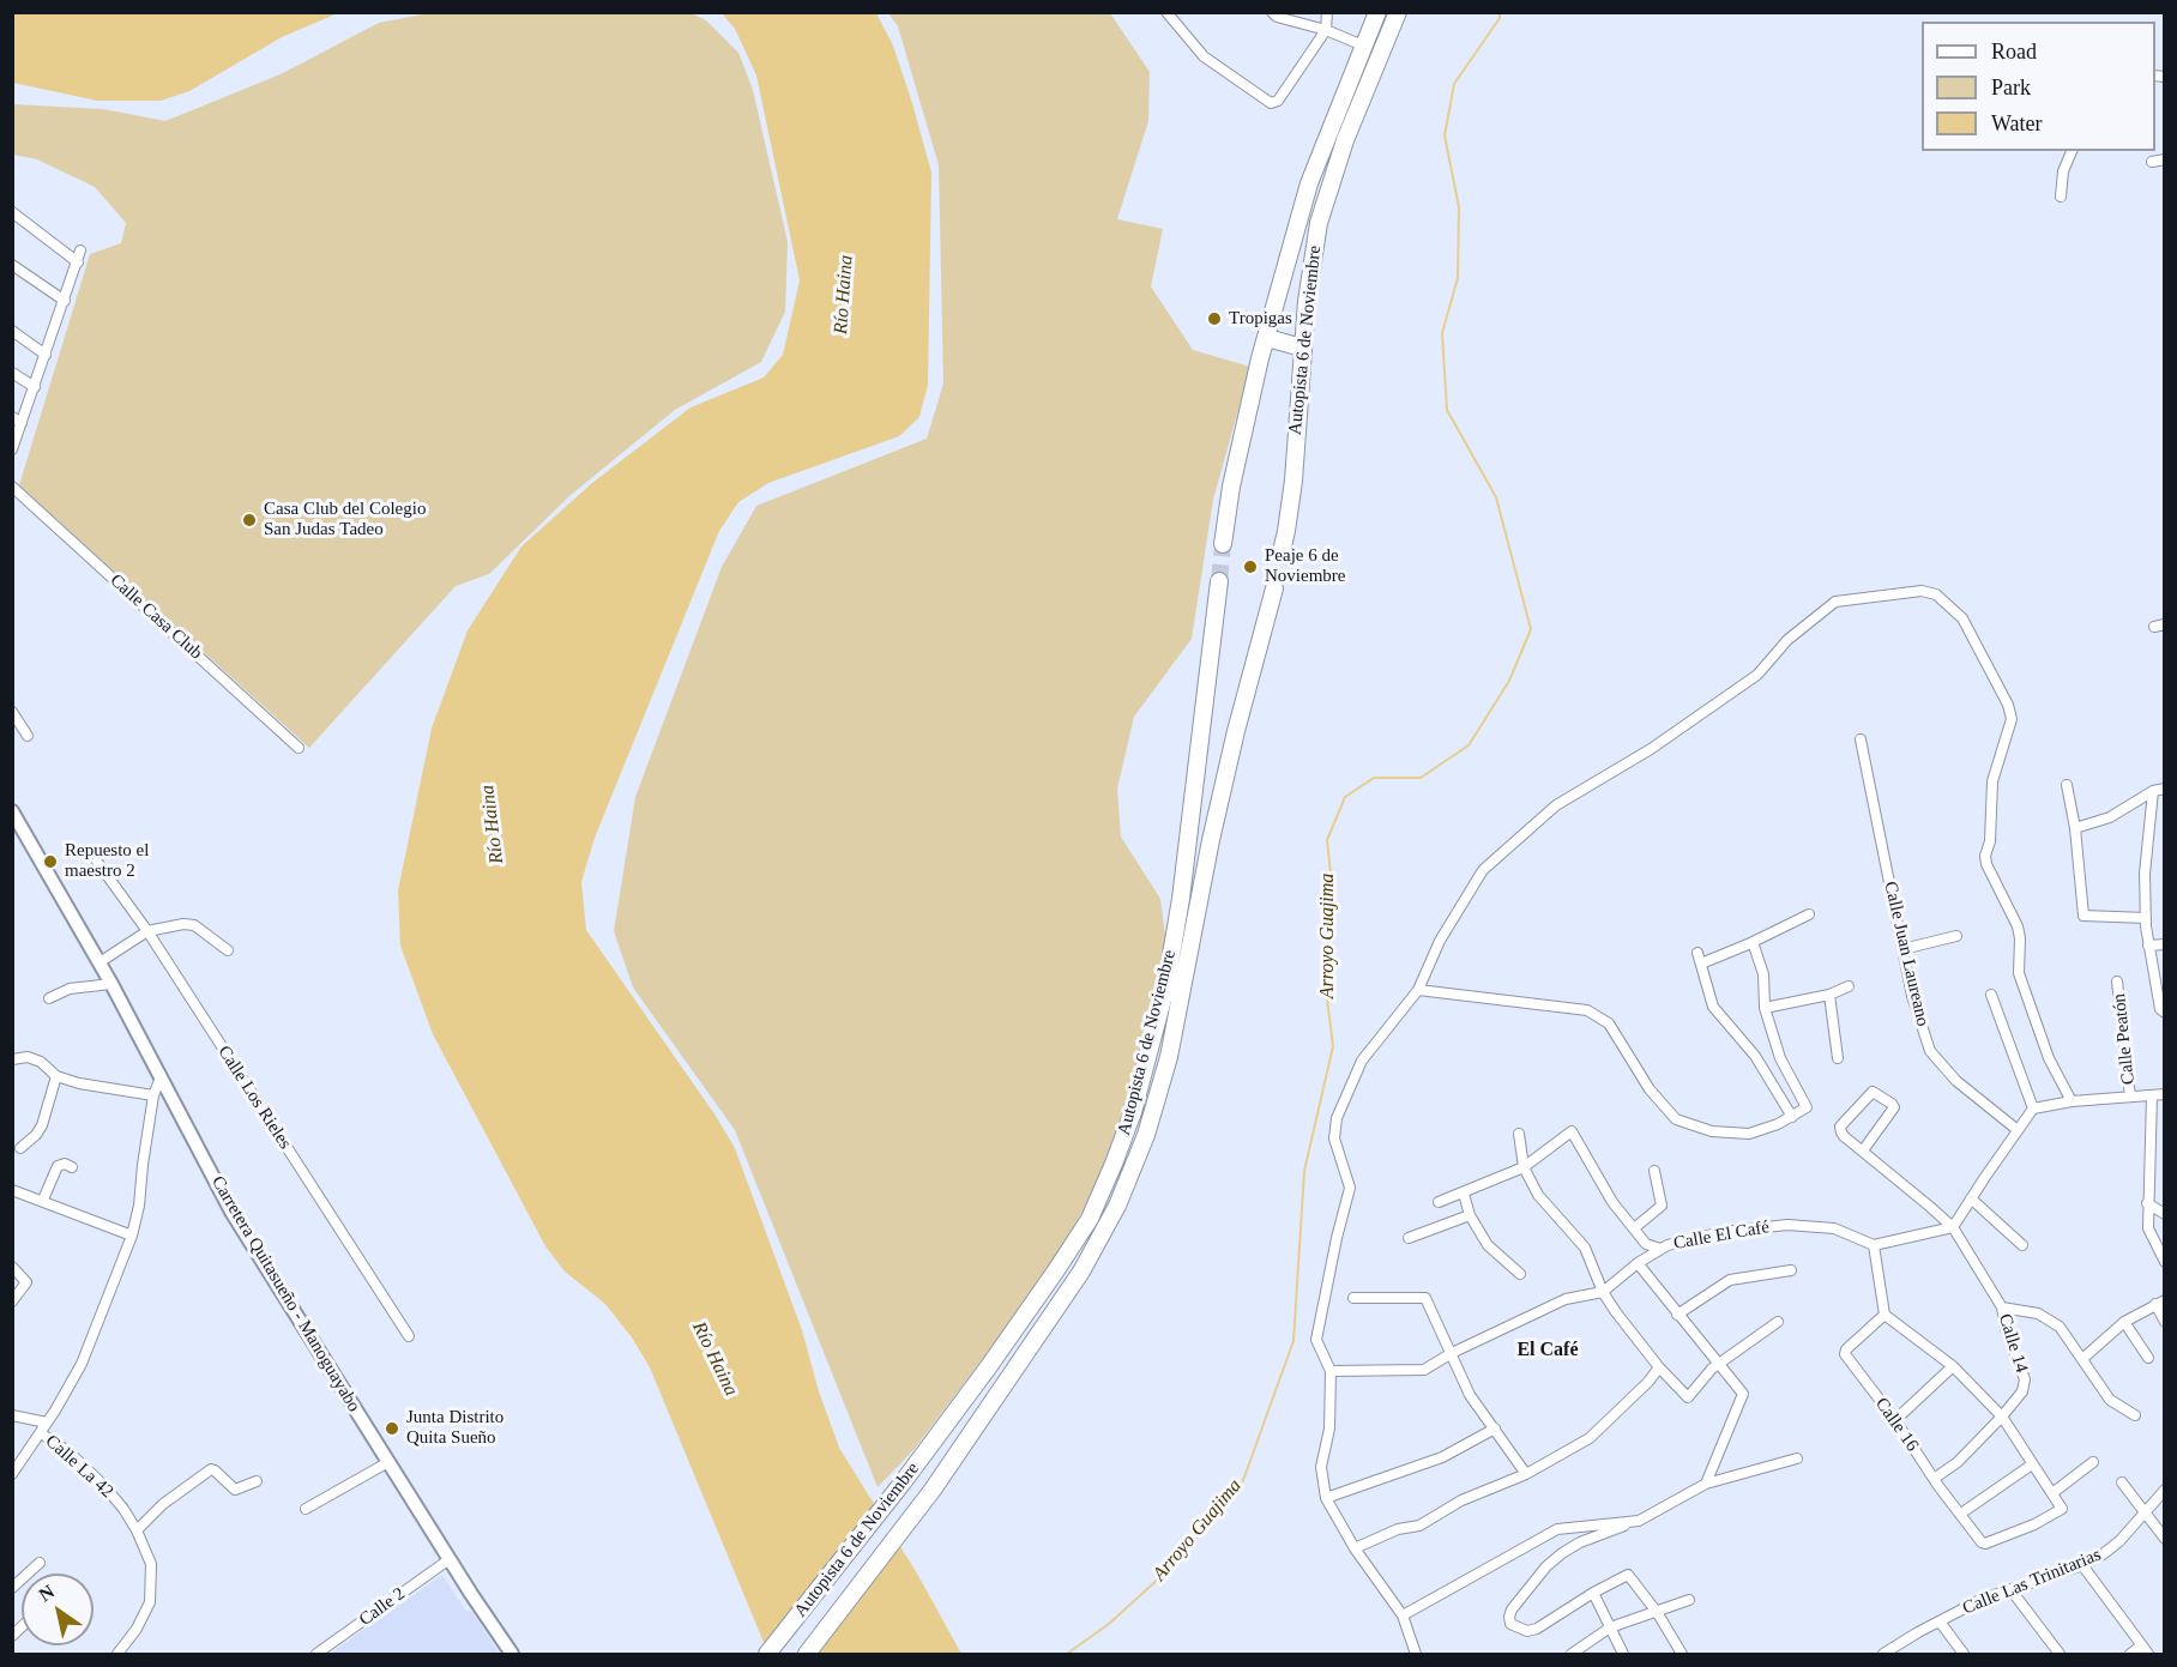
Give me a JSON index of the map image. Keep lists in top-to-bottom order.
{
  "streets": {
    "highway": ["Autopista 6 de Noviembre"],
    "street": [
      "Calle Casa Club",
      "Calle Juan Laureano",
      "Calle Peatón",
      "Calle Los Rieles",
      "Calle El Café",
      "Carretera Quitasueño - Manoguayabo",
      "Calle 14",
      "Calle 16",
      "Calle La 42",
      "Calle Las Trinitarias",
      "Calle 2"
    ]
  },
  "crossings": [
    ["Carretera Quitasueño - Manoguayabo", "Calle 2"],
    ["Calle 14", "Calle 16"]
  ],
  "districts": ["El Café"],
  "water": ["Río Haina", "Arroyo Guajima"],
  "places": [
    "Tropigas",
    "Casa Club del Colegio San Judas Tadeo",
    "Peaje 6 de Noviembre",
    "Repuesto el maestro 2",
    "Junta Distrito Quita Sueño"
  ],
  "legend": ["Road", "Park", "Water"],
  "north": "top left"
}
